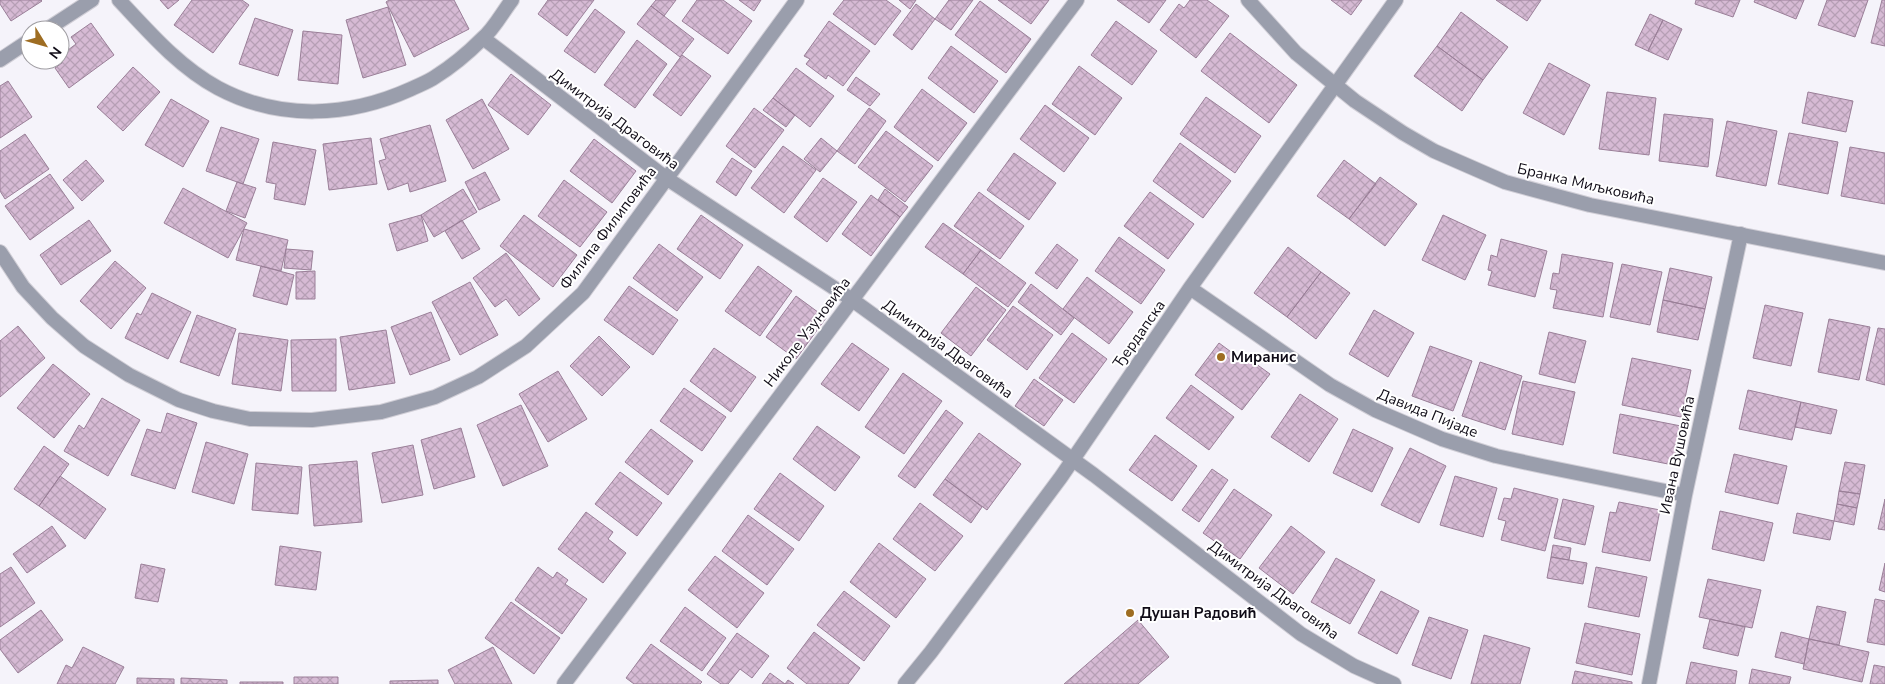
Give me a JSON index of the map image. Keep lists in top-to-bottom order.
{
  "streets": {
    "street": [
      "Димитрија Драговића",
      "Бранка Миљковића",
      "Филипа Филиповића",
      "Николе Узуновића",
      "Ђердапска",
      "Давида Пијаде",
      "Ивана Вушовића"
    ]
  },
  "crossings": [
    ["Димитрија Драговића", "Филипа Филиповића"],
    ["Димитрија Драговића", "Николе Узуновића"],
    ["Димитрија Драговића", "Ђердапска"],
    ["Бранка Миљковића", "Ђердапска"],
    ["Бранка Миљковића", "Ивана Вушовића"],
    ["Ђердапска", "Давида Пијаде"],
    ["Давида Пијаде", "Ивана Вушовића"]
  ],
  "places": ["Миранис", "Душан Радовић"],
  "north": "bottom right"
}
